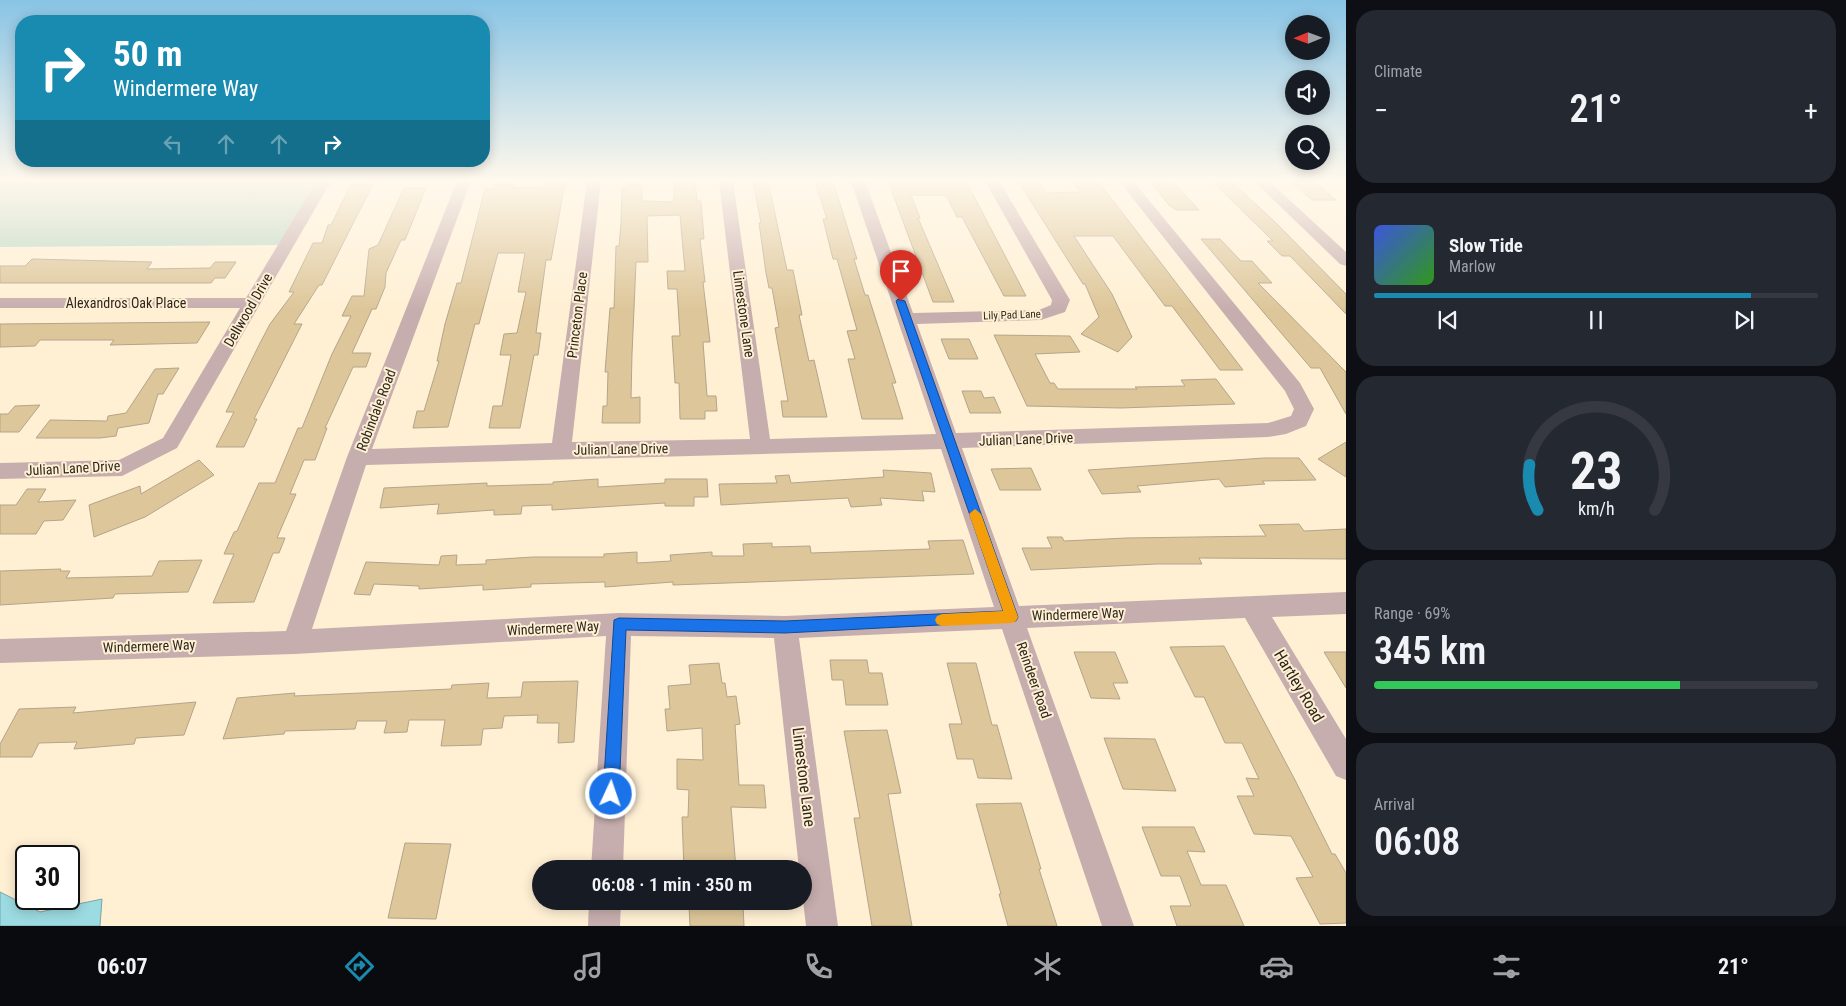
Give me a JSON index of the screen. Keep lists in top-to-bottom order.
{
  "streets": {
    "street": [
      "Alexandros Oak Place",
      "Dellwood Drive",
      "Limestone Lane",
      "Princeton Place",
      "Lily Pad Lane",
      "Robindale Road",
      "Julian Lane Drive",
      "Windermere Way",
      "Reindeer Road",
      "Hartley Road"
    ]
  },
  "crossings": [
    ["Alexandros Oak Place", "Dellwood Drive"],
    ["Dellwood Drive", "Julian Lane Drive"],
    ["Limestone Lane", "Julian Lane Drive"],
    ["Limestone Lane", "Windermere Way"],
    ["Princeton Place", "Julian Lane Drive"],
    ["Lily Pad Lane", "Reindeer Road"],
    ["Robindale Road", "Julian Lane Drive"],
    ["Robindale Road", "Windermere Way"],
    ["Julian Lane Drive", "Reindeer Road"],
    ["Windermere Way", "Reindeer Road"],
    ["Windermere Way", "Hartley Road"]
  ],
  "north": "left",
  "page": {
    "tile": [
      "Climate",
      ["Range · 69%", "345 km"],
      ["Arrival", "06:08"]
    ],
    "turn": ["50 m", "Windermere Way"],
    "heat": ["−", "21°", "+"],
    "song": ["Slow Tide", "Marlow"],
    "limit": "30",
    "trip": "06:08 · 1 min · 350 m",
    "tabs": ["06:07", "21°"],
    "gauge": ["23", "km/h"]
  }
}
